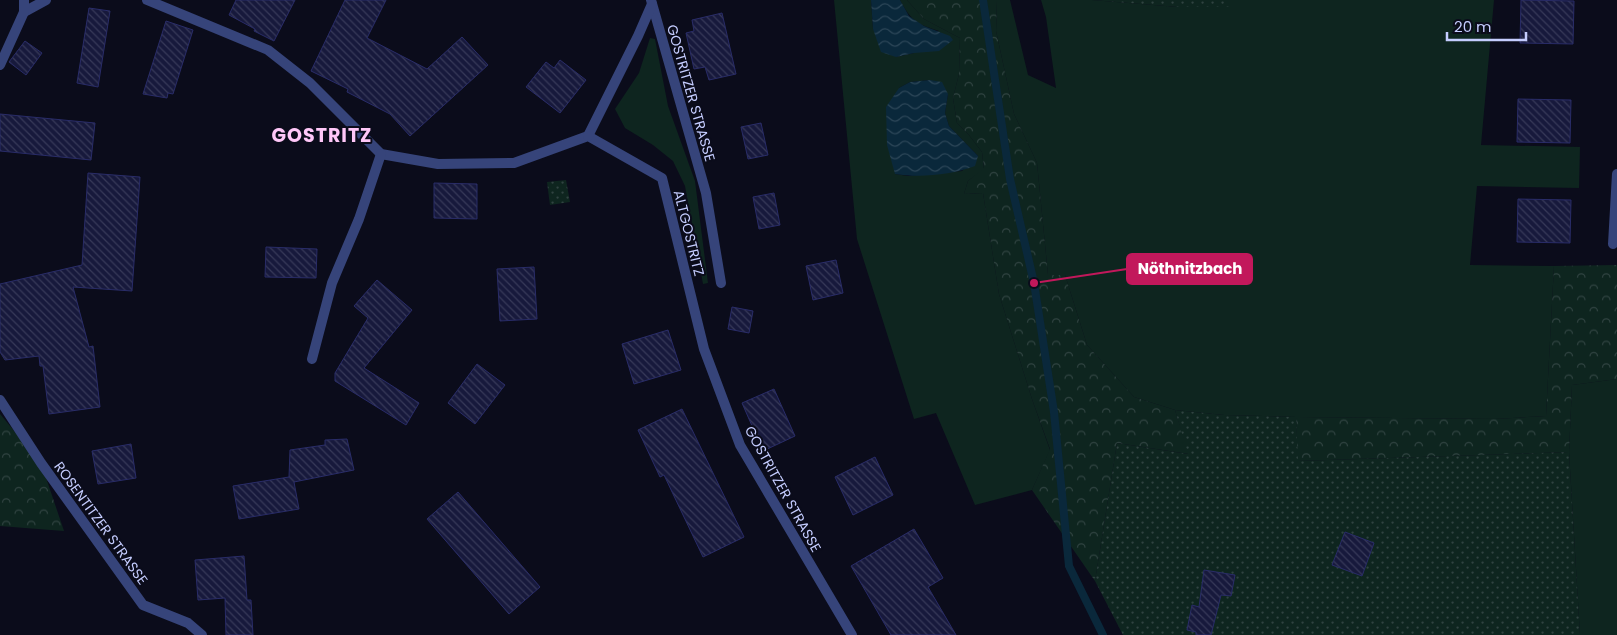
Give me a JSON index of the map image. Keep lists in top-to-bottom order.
{
  "streets": {
    "street": ["GOSTRITZER STRASSE", "ALTGOSTRITZ", "ROSENTITZER STRASSE"]
  },
  "crossings": [
    ["GOSTRITZER STRASSE", "ALTGOSTRITZ"]
  ],
  "districts": ["GOSTRITZ"],
  "places": ["Nöthnitzbach"],
  "scale_bar": "20 m"
}
